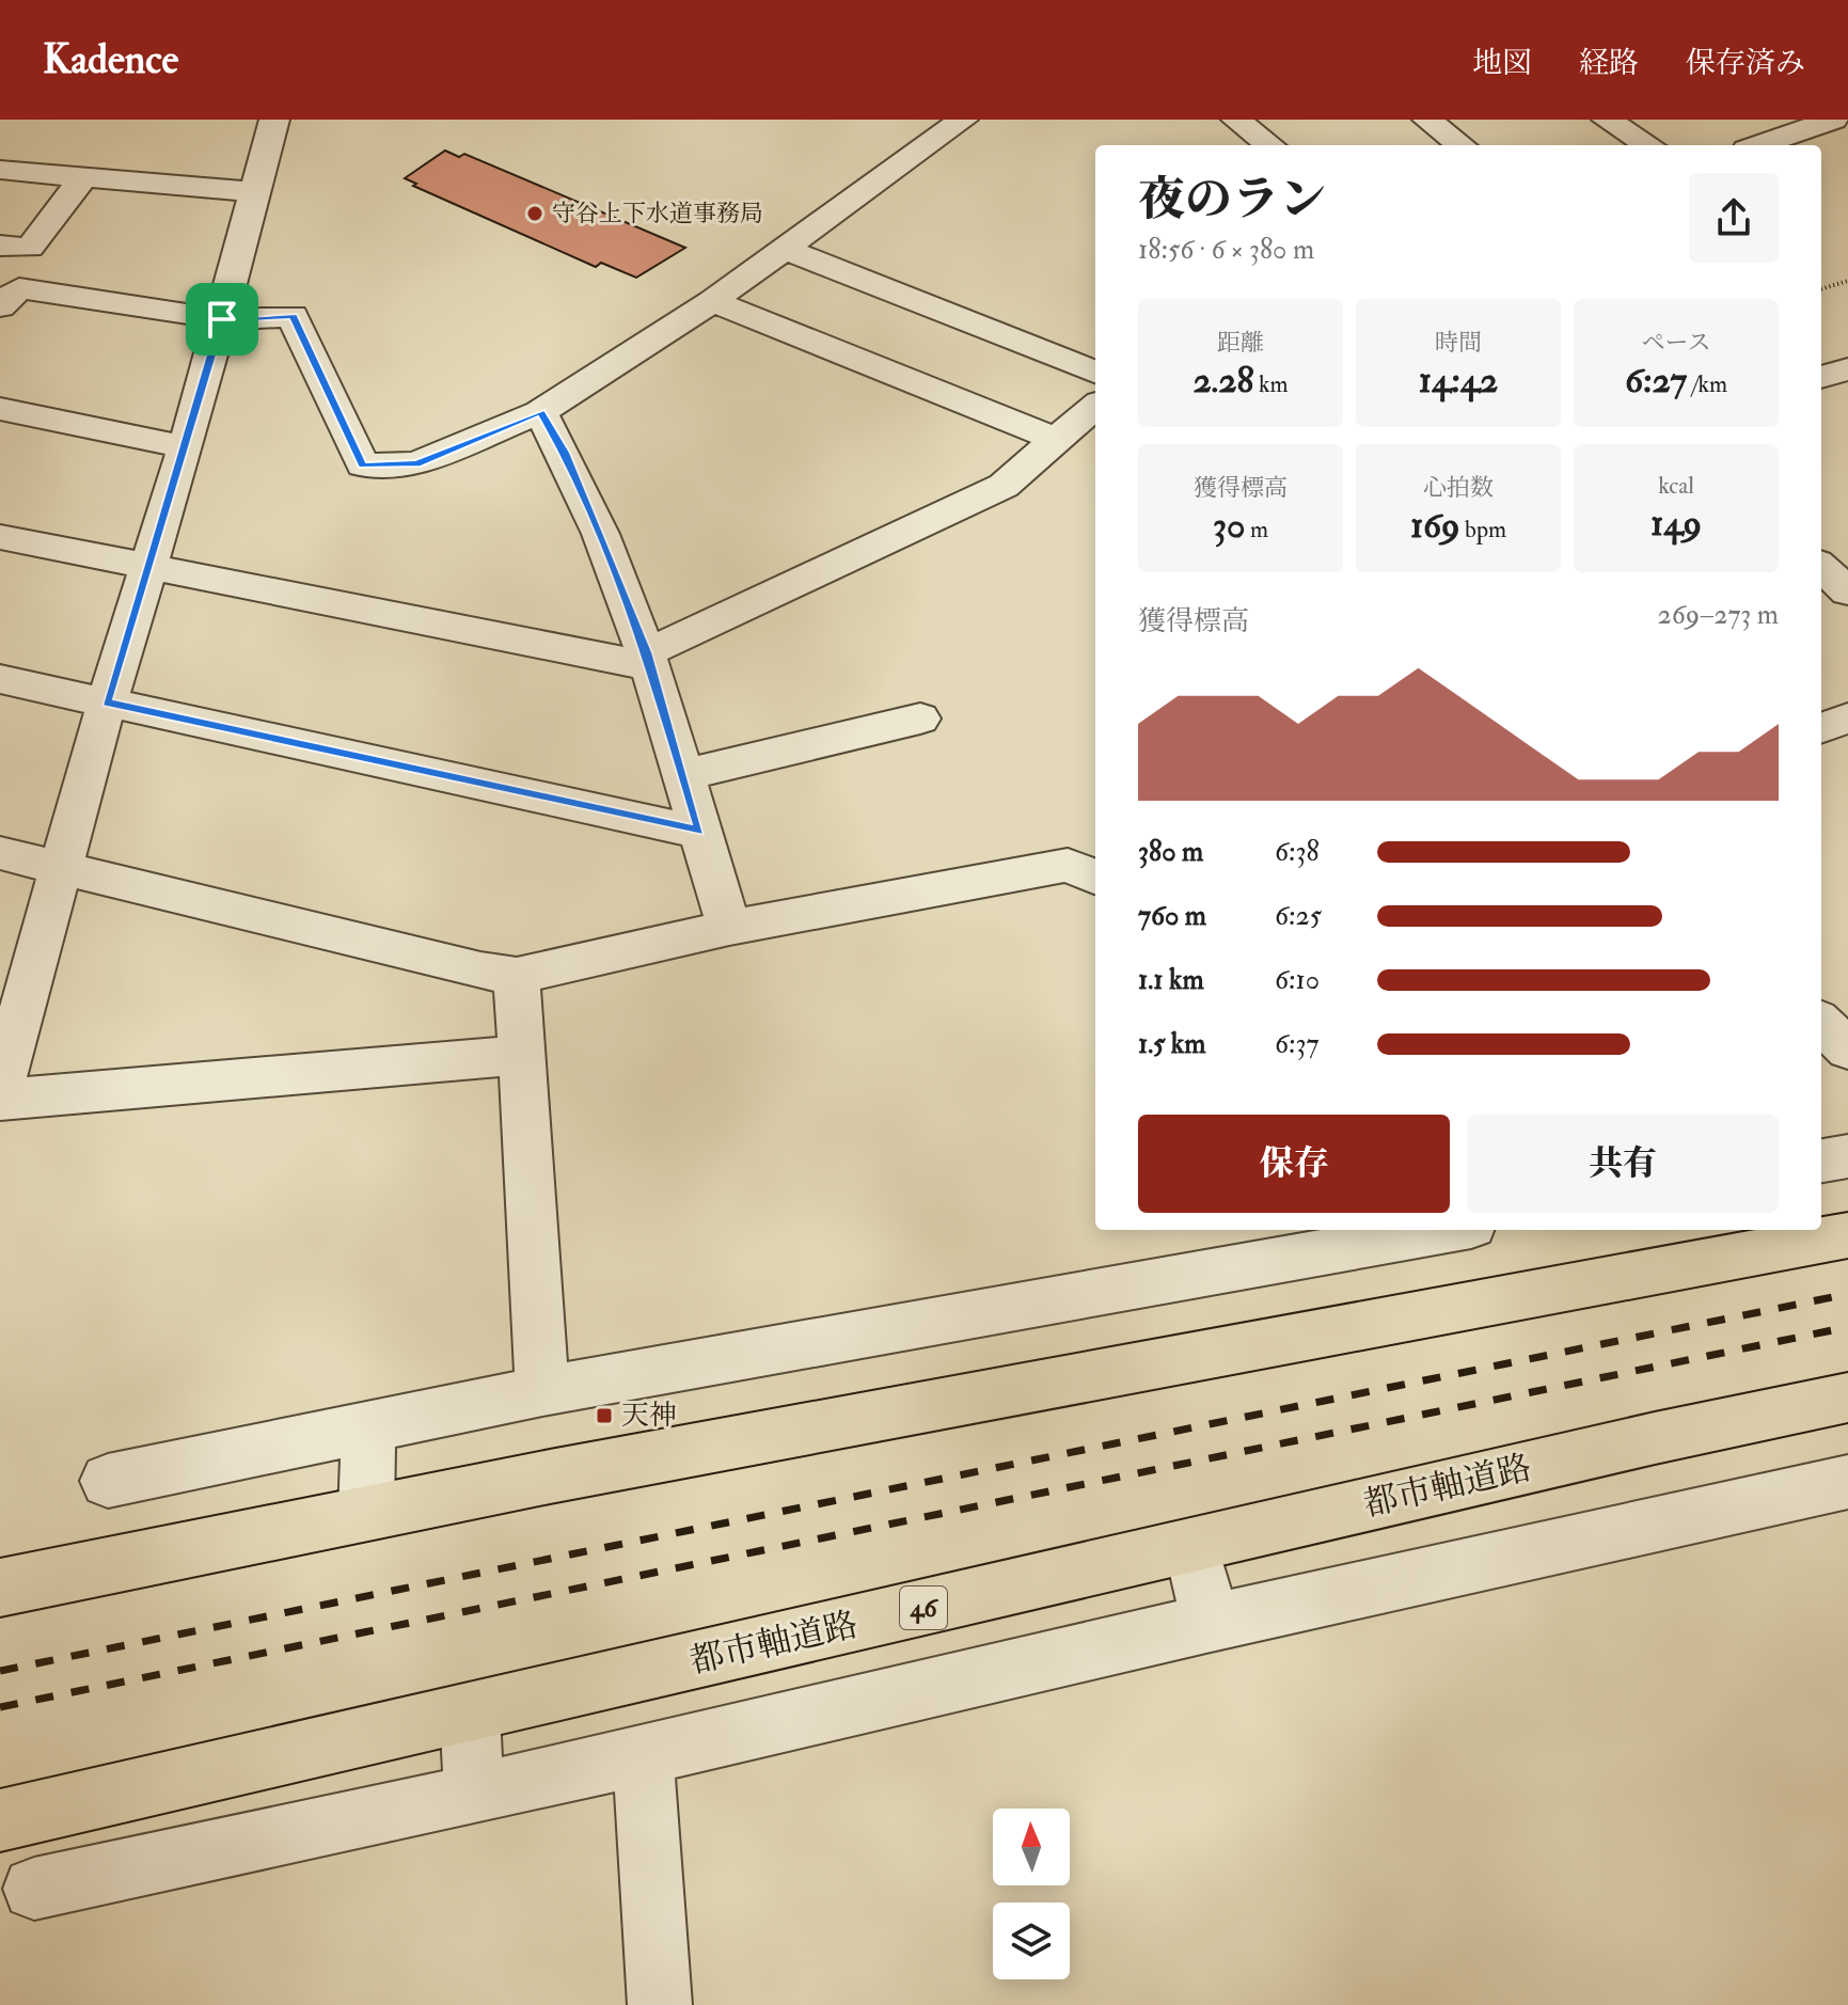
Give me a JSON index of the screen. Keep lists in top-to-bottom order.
{
  "streets": {
    "main road": ["都市軸道路", "46"]
  },
  "places": {
    "other": ["守谷上下水道事務局"],
    "transit": ["天神"]
  },
  "north": "top",
  "page": {
    "header": "Kadence",
    "nav": ["地図", "経路", "保存済み"],
    "heading": ["夜のラン", "18:56 · 6 × 380 m"],
    "stats": [
      ["距離", "2.28 km"],
      ["時間", "14:42"],
      ["ペース", "6:27 /km"],
      ["獲得標高", "30 m"],
      ["心拍数", "169 bpm"],
      ["kcal", "149"]
    ],
    "chart": ["獲得標高", "269–273 m"],
    "list": [
      {
        "name": "380 m",
        "note": "6:38"
      },
      {
        "name": "760 m",
        "note": "6:25"
      },
      {
        "name": "1.1 km",
        "note": "6:10"
      },
      {
        "name": "1.5 km",
        "note": "6:37"
      }
    ],
    "buttons": ["保存", "共有"]
  }
}
